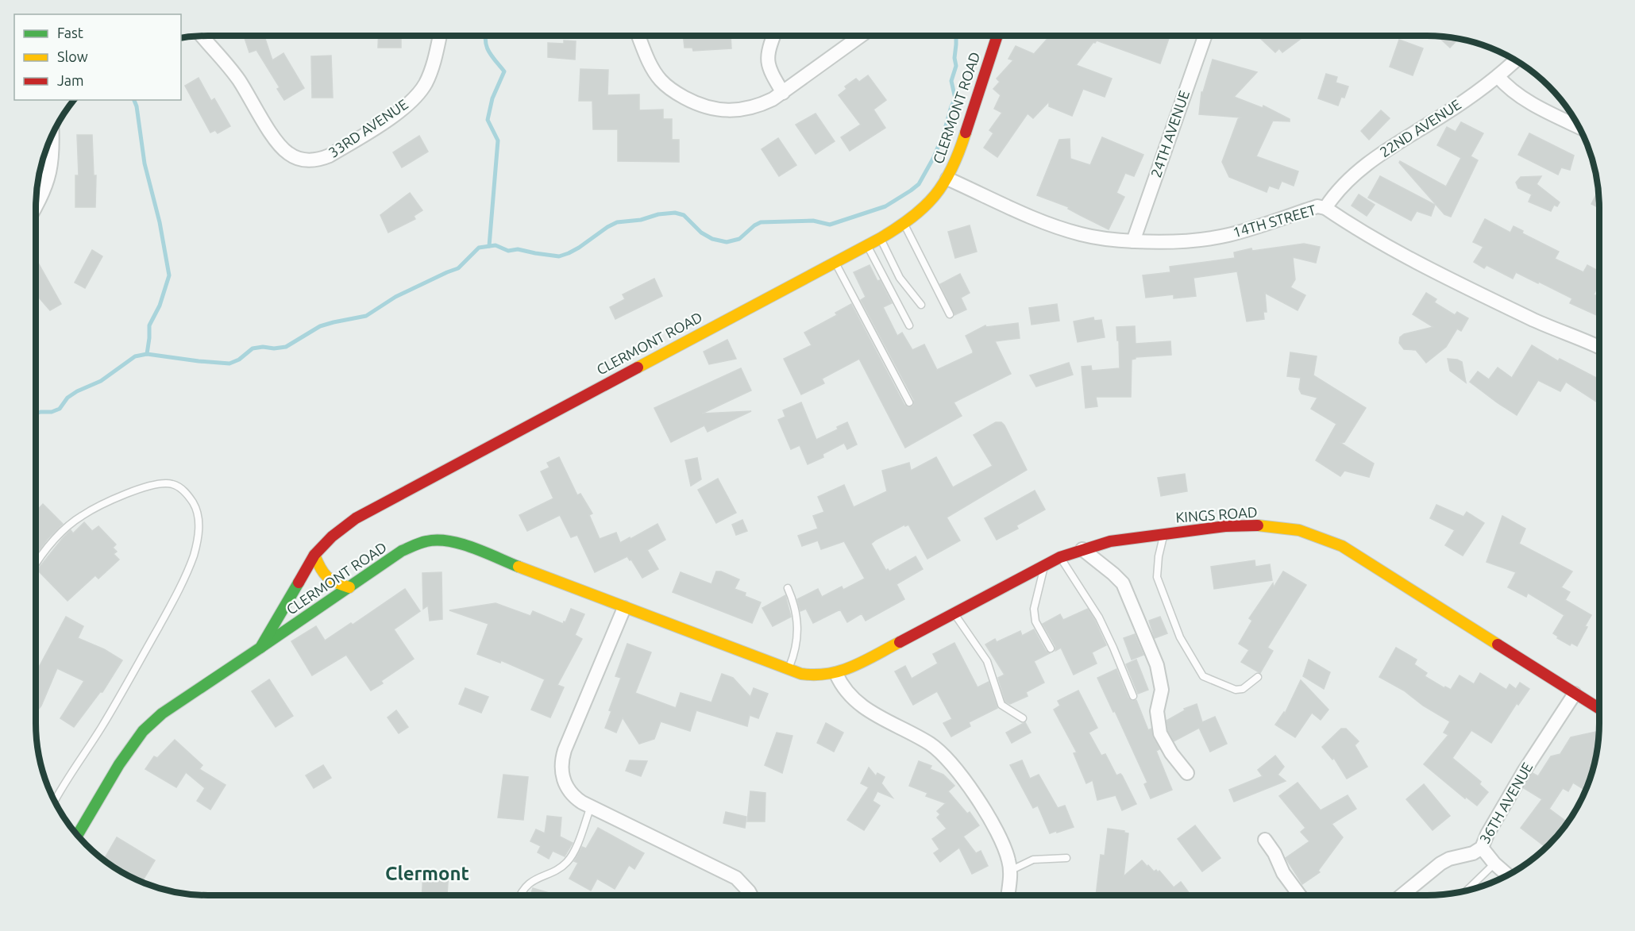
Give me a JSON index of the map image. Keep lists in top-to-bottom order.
{
  "streets": {
    "street": [
      "CLERMONT ROAD",
      "33RD AVENUE",
      "22ND AVENUE",
      "24TH AVENUE",
      "14TH STREET",
      "KINGS ROAD",
      "36TH AVENUE"
    ]
  },
  "crossings": [
    ["CLERMONT ROAD", "14TH STREET"],
    ["CLERMONT ROAD", "KINGS ROAD"],
    ["22ND AVENUE", "14TH STREET"],
    ["24TH AVENUE", "14TH STREET"],
    ["KINGS ROAD", "36TH AVENUE"]
  ],
  "districts": ["Clermont"],
  "legend": ["Fast", "Slow", "Jam"]
}
